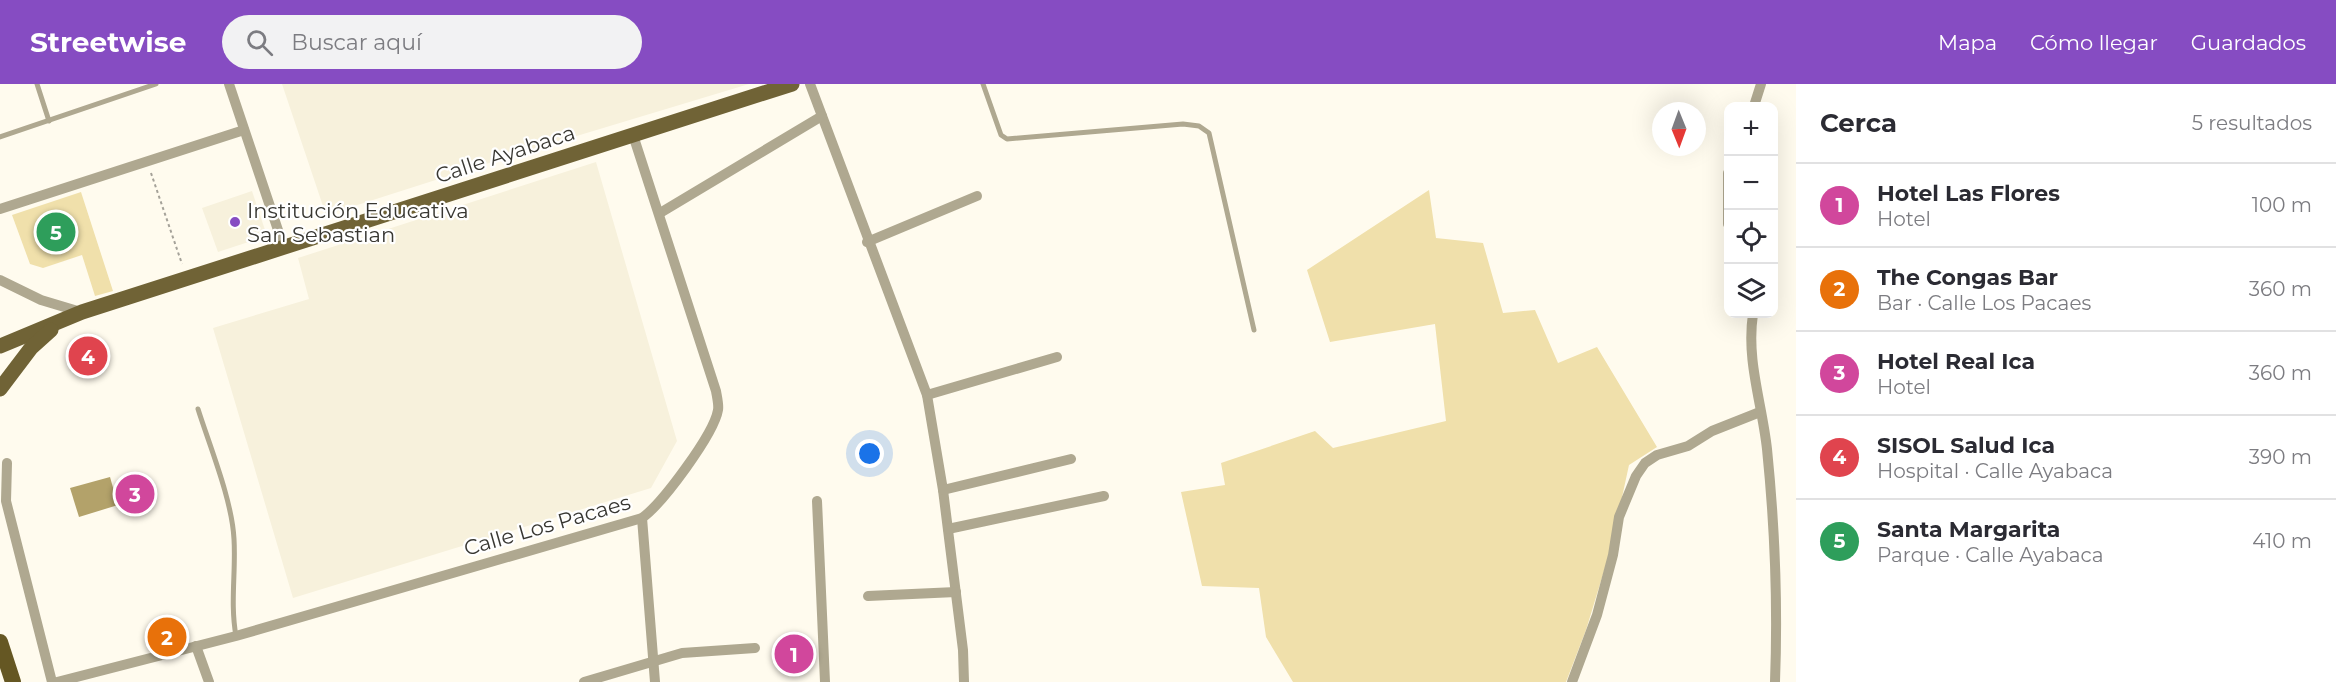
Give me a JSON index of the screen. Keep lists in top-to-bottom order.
{
  "streets": {
    "main road": ["Calle Ayabaca"],
    "street": ["Calle Los Pacaes"]
  },
  "crossings": [
    ["Calle Ayabaca", "Calle Los Pacaes"]
  ],
  "places": ["Institución Educativa San Sebastian"],
  "north": "bottom",
  "page": {
    "header": "Streetwise",
    "search": "Buscar aquí",
    "nav": ["Mapa", "Cómo llegar", "Guardados"],
    "heading": ["Cerca", "5 resultados"],
    "map_buttons": ["+", "−"],
    "list": [
      {
        "mark": "1",
        "name": "Hotel Las Flores",
        "note": "Hotel",
        "value": "100 m"
      },
      {
        "mark": "2",
        "name": "The Congas Bar",
        "note": "Bar · Calle Los Pacaes",
        "value": "360 m"
      },
      {
        "mark": "3",
        "name": "Hotel Real Ica",
        "note": "Hotel",
        "value": "360 m"
      },
      {
        "mark": "4",
        "name": "SISOL Salud Ica",
        "note": "Hospital · Calle Ayabaca",
        "value": "390 m"
      },
      {
        "mark": "5",
        "name": "Santa Margarita",
        "note": "Parque · Calle Ayabaca",
        "value": "410 m"
      }
    ],
    "pins": [
      "5",
      "4",
      "3",
      "2",
      "1"
    ]
  }
}
